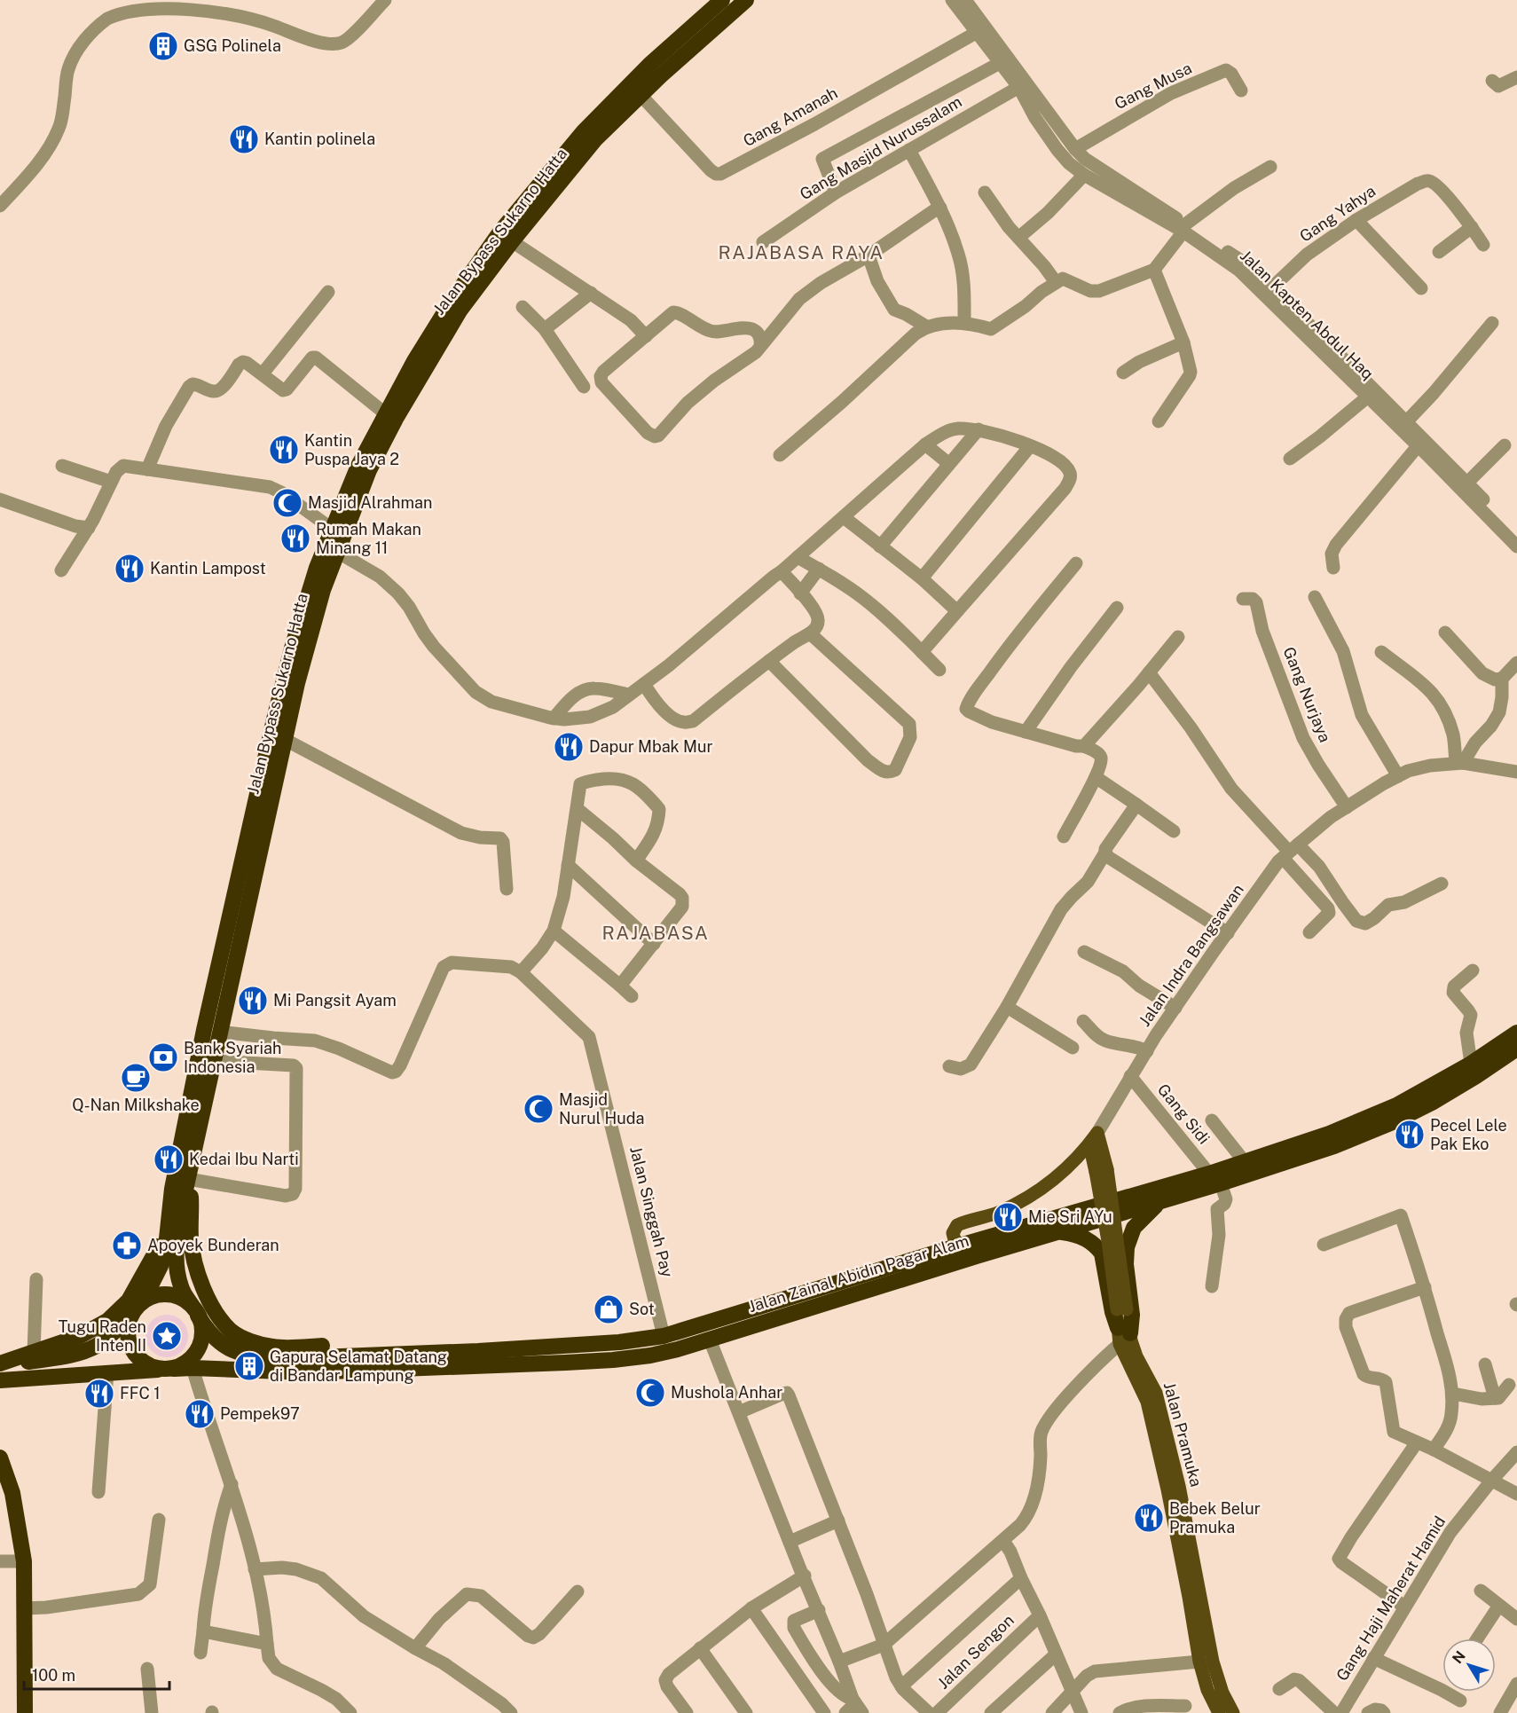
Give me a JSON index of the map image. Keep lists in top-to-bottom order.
{
  "streets": {
    "highway": ["Jalan Bypass Sukarno Hatta", "Jalan Zainal Abidin Pagar Alam"],
    "main road": ["Jalan Indra Bangsawan", "Jalan Pramuka"],
    "street": [
      "Gang Musa",
      "Gang Amanah",
      "Gang Masjid Nurussalam",
      "Gang Yahya",
      "Jalan Kapten Abdul Haq",
      "Gang Nurjaya",
      "Gang Sidi",
      "Jalan Singgah Pay",
      "Gang Haji Maherat Hamid",
      "Jalan Sengon"
    ]
  },
  "crossings": [
    ["Gang Musa", "Jalan Kapten Abdul Haq"],
    ["Gang Amanah", "Jalan Bypass Sukarno Hatta"],
    ["Gang Amanah", "Jalan Kapten Abdul Haq"],
    ["Gang Masjid Nurussalam", "Jalan Kapten Abdul Haq"],
    ["Gang Yahya", "Jalan Kapten Abdul Haq"],
    ["Jalan Bypass Sukarno Hatta", "Jalan Singgah Pay"],
    ["Jalan Bypass Sukarno Hatta", "Jalan Zainal Abidin Pagar Alam"],
    ["Gang Nurjaya", "Jalan Indra Bangsawan"],
    ["Jalan Indra Bangsawan", "Gang Sidi"],
    ["Jalan Indra Bangsawan", "Jalan Zainal Abidin Pagar Alam"],
    ["Jalan Indra Bangsawan", "Jalan Pramuka"],
    ["Gang Sidi", "Jalan Zainal Abidin Pagar Alam"],
    ["Jalan Singgah Pay", "Jalan Zainal Abidin Pagar Alam"]
  ],
  "districts": ["RAJABASA RAYA", "RAJABASA"],
  "places": {
    "building": ["GSG Polinela", "Gapura Selamat Datang di Bandar Lampung"],
    "restaurant": [
      "Kantin polinela",
      "Kantin Puspa Jaya 2",
      "Rumah Makan Minang 11",
      "Kantin Lampost",
      "Dapur Mbak Mur",
      "Mi Pangsit Ayam",
      "Pecel Lele Pak Eko",
      "Kedai Ibu Narti",
      "Mie Sri AYu",
      "FFC 1",
      "Pempek97",
      "Bebek Belur Pramuka"
    ],
    "mosque": ["Masjid Alrahman", "Masjid Nurul Huda", "Mushola Anhar"],
    "bank": ["Bank Syariah Indonesia"],
    "cafe": ["Q-Nan Milkshake"],
    "pharmacy": ["Apoyek Bunderan"],
    "shop": ["Sot"],
    "place": ["Tugu Raden Inten II"]
  },
  "scale_bar": "100 m",
  "north": "top left"
}
